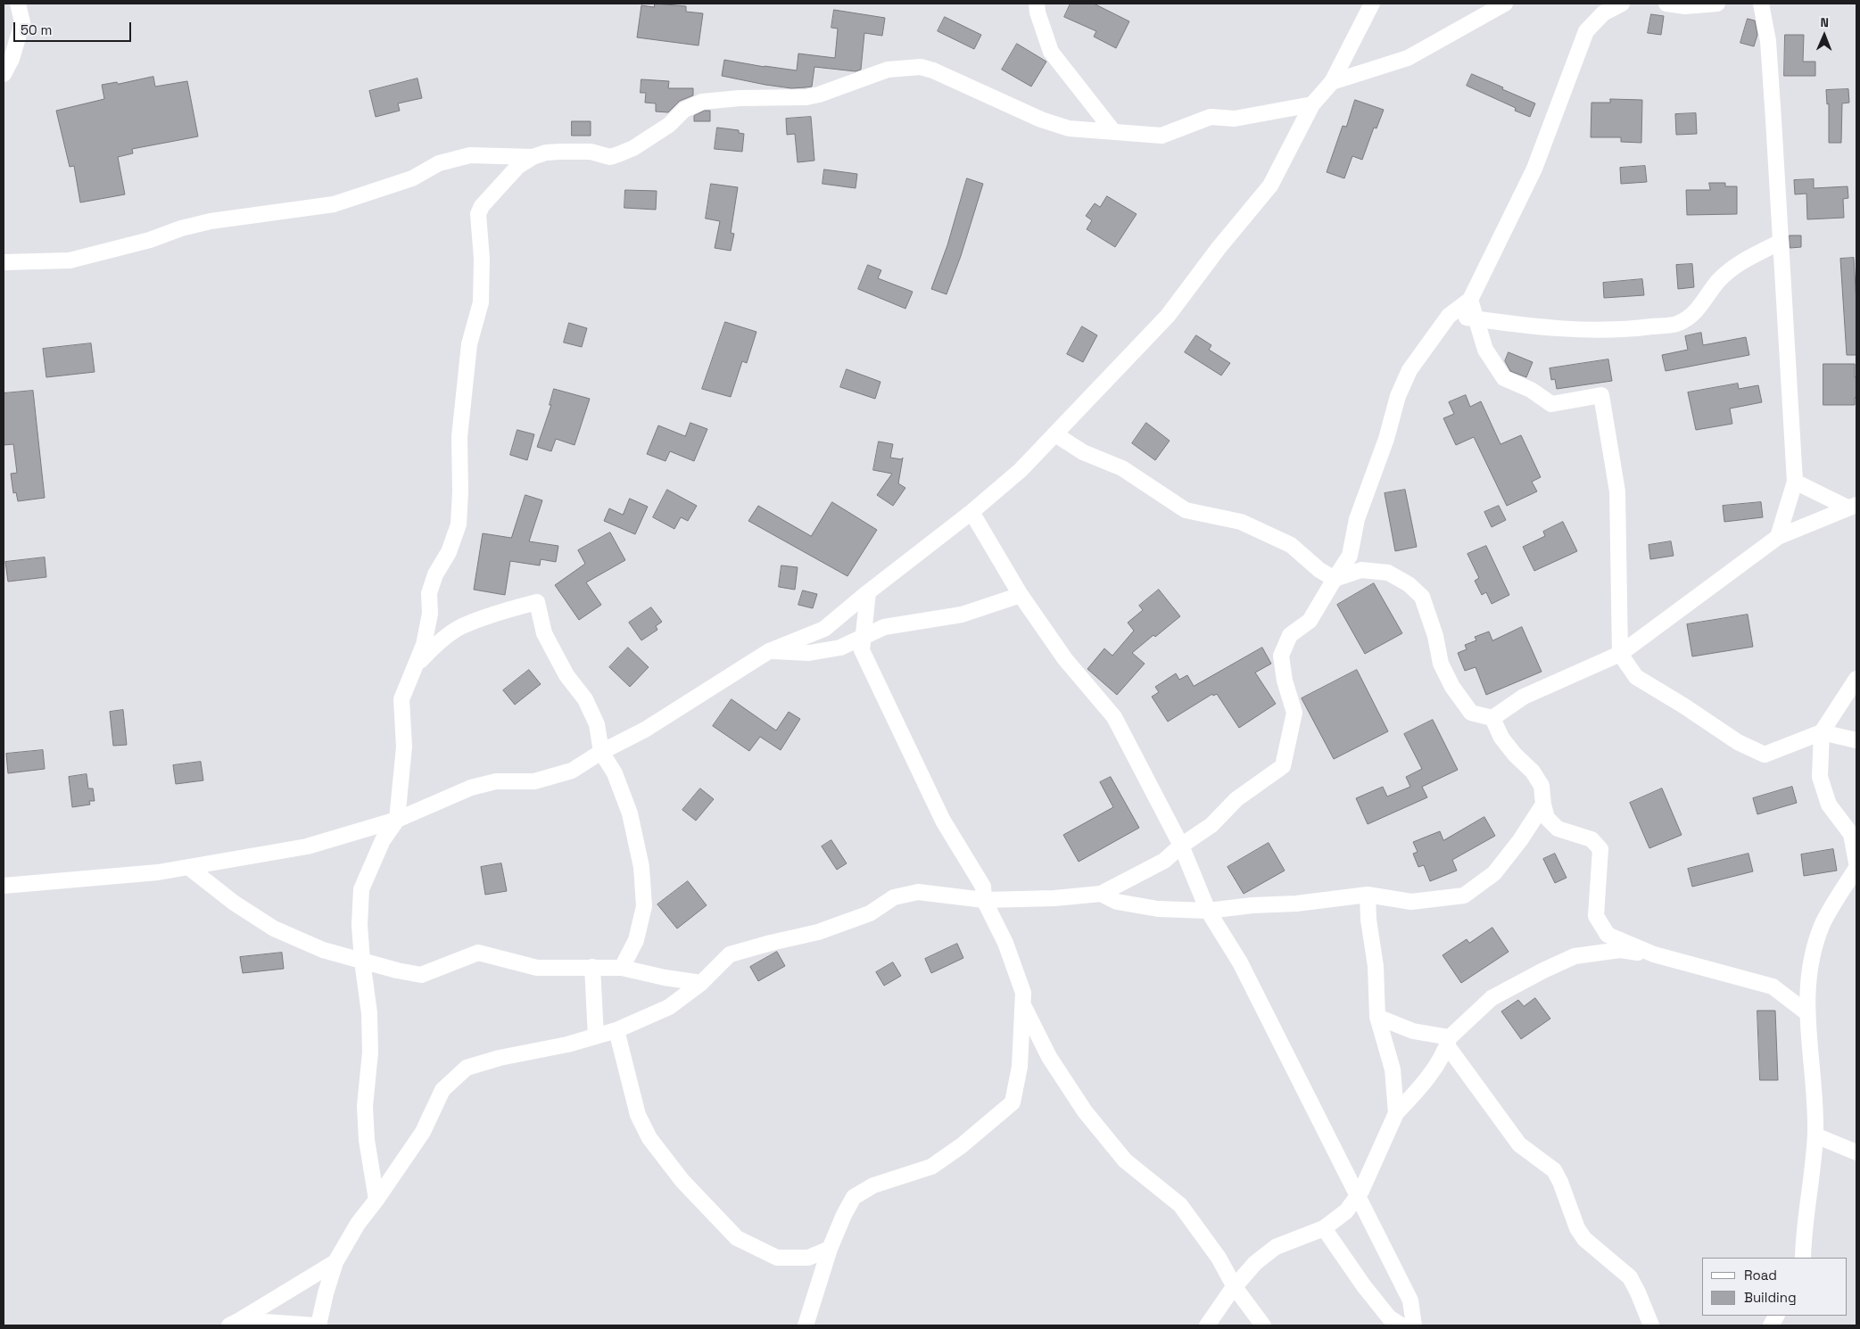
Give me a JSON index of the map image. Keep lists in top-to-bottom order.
{
  "legend": ["Road", "Building"],
  "scale_bar": "50 m",
  "north": "top"
}
